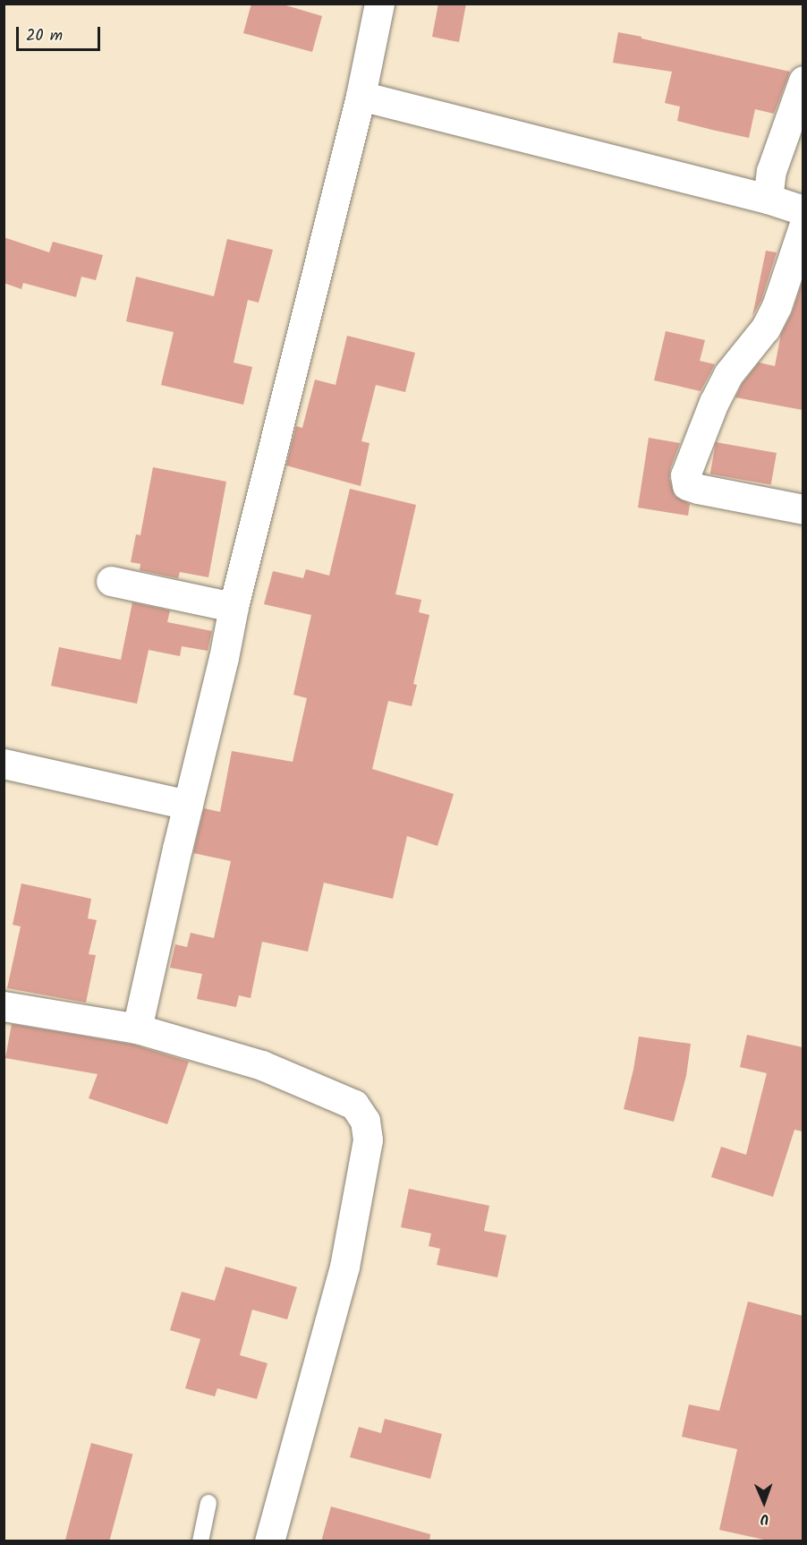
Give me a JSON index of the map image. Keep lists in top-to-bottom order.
{
  "scale_bar": "20 m",
  "north": "bottom"
}
